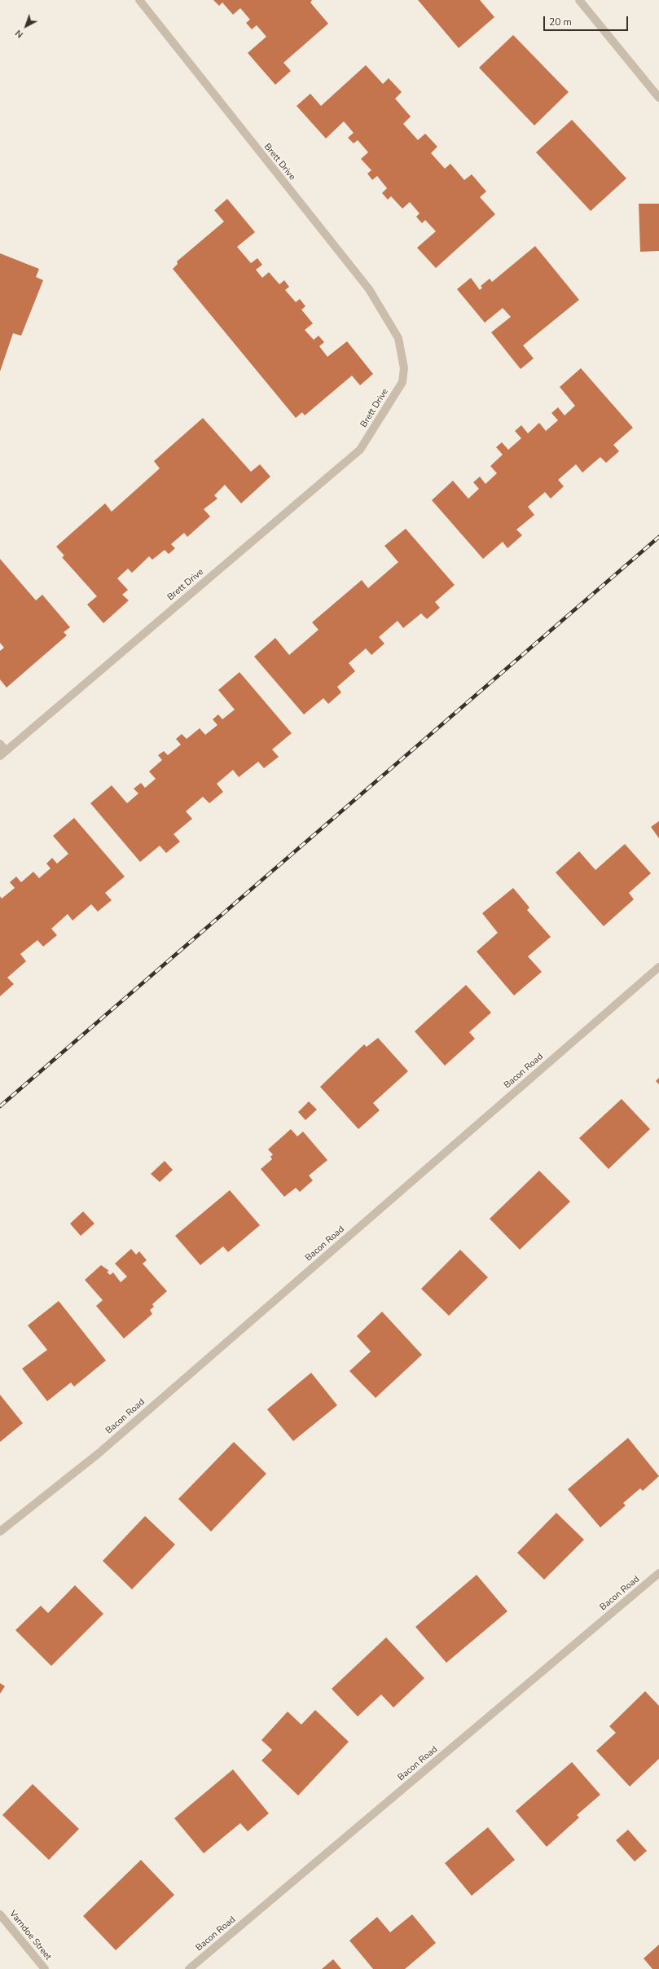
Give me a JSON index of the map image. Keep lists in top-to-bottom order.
{
  "streets": {
    "street": ["Brett Drive", "Bacon Road", "Varndoe Street"]
  },
  "scale_bar": "20 m",
  "north": "bottom left"
}
